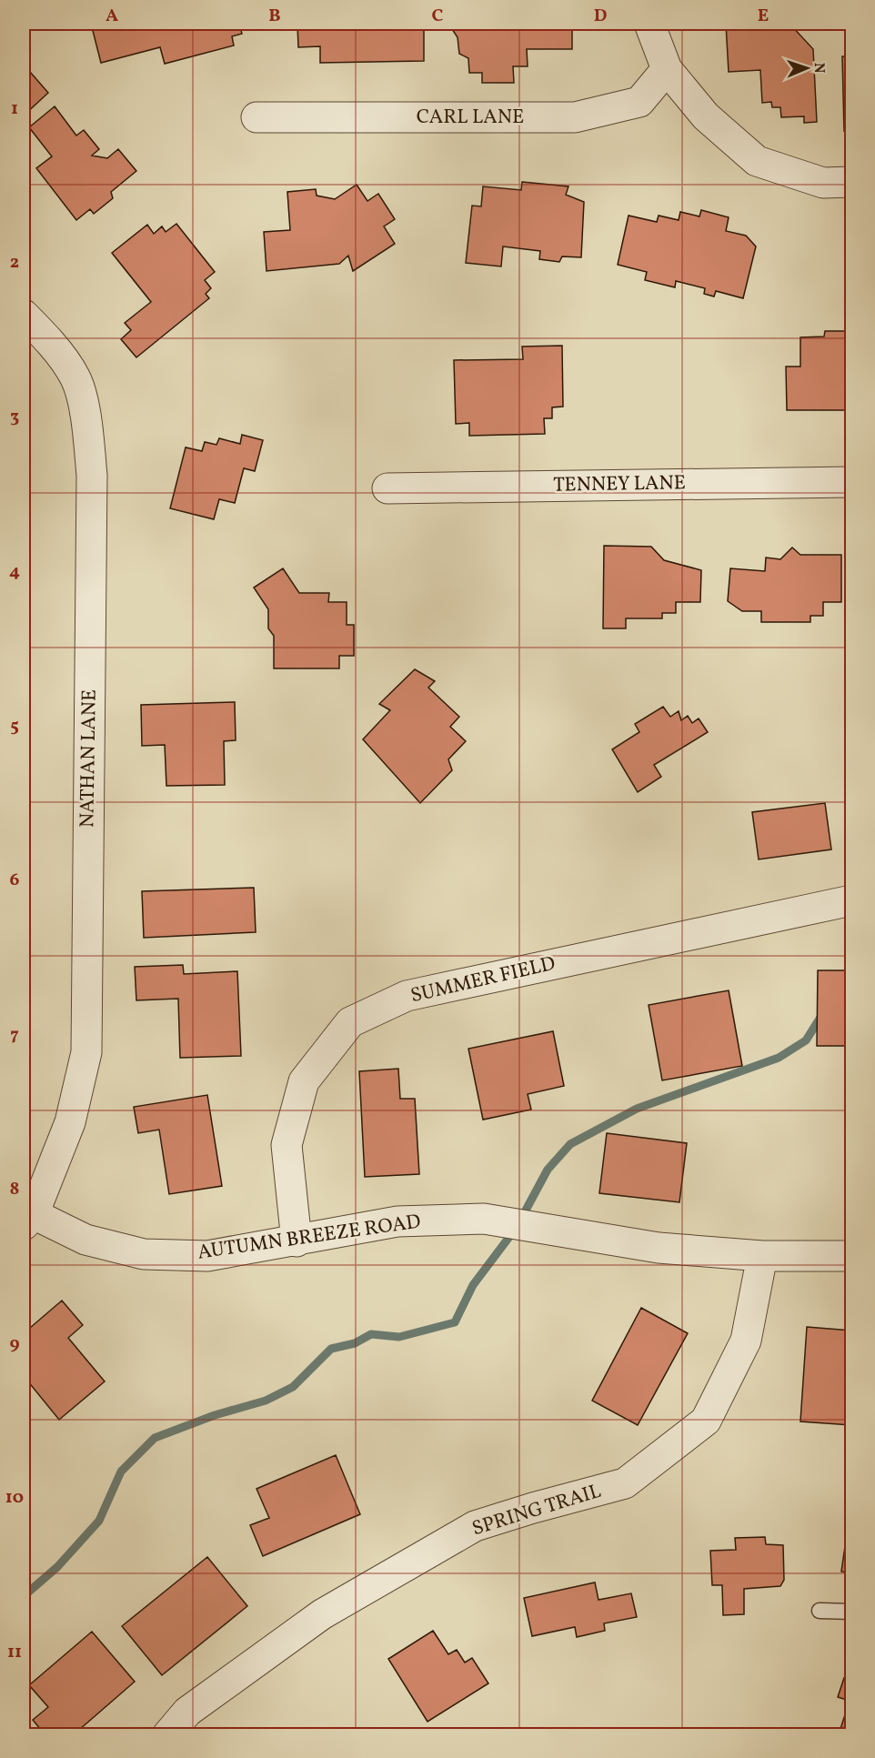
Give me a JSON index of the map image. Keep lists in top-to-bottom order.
{
  "streets": {
    "street": [
      "CARL LANE",
      "TENNEY LANE",
      "NATHAN LANE",
      "SUMMER FIELD",
      "AUTUMN BREEZE ROAD",
      "SPRING TRAIL"
    ]
  },
  "crossings": [
    ["NATHAN LANE", "AUTUMN BREEZE ROAD"],
    ["SUMMER FIELD", "AUTUMN BREEZE ROAD"],
    ["AUTUMN BREEZE ROAD", "SPRING TRAIL"]
  ],
  "north": "right",
  "grid": {
    "columns": [
      "A",
      "B",
      "C",
      "D",
      "E"
    ],
    "rows": [
      "1",
      "2",
      "3",
      "4",
      "5",
      "6",
      "7",
      "8",
      "9",
      "10",
      "11"
    ]
  }
}
